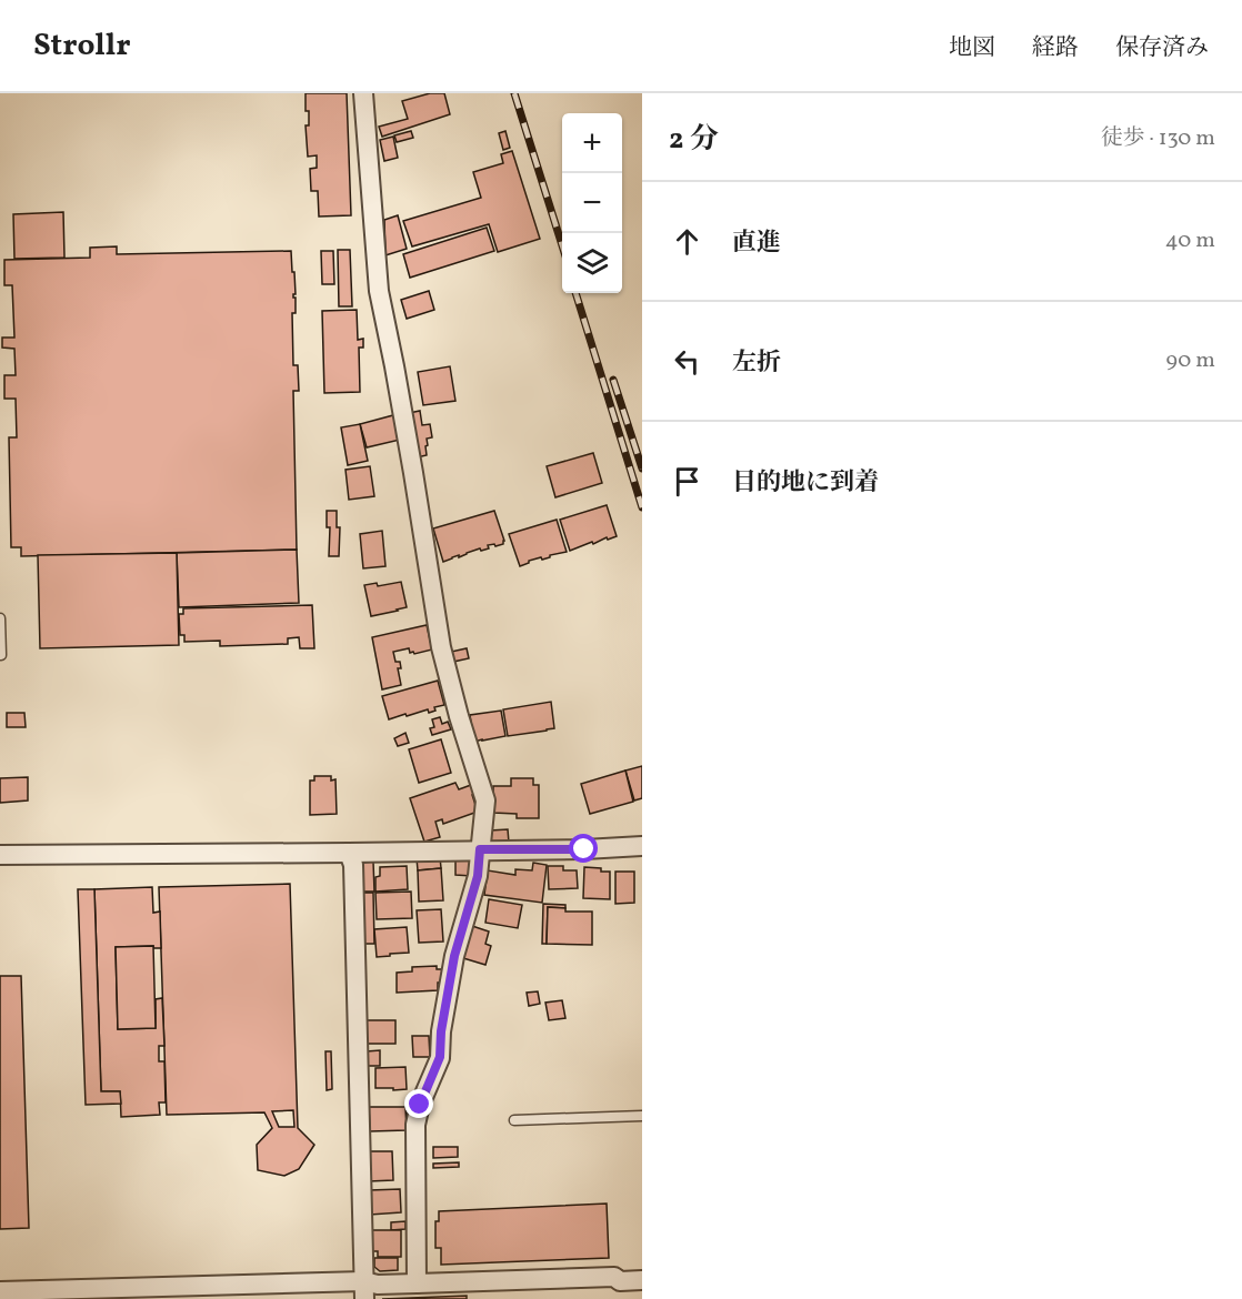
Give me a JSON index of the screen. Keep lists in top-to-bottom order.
{
  "page": {
    "header": "Strollr",
    "nav": ["地図", "経路", "保存済み"],
    "heading": ["2 分", "徒歩 · 130 m"],
    "map_buttons": ["+", "−"],
    "list": [
      ["直進", "40 m"],
      ["左折", "90 m"],
      "目的地に到着"
    ]
  }
}
